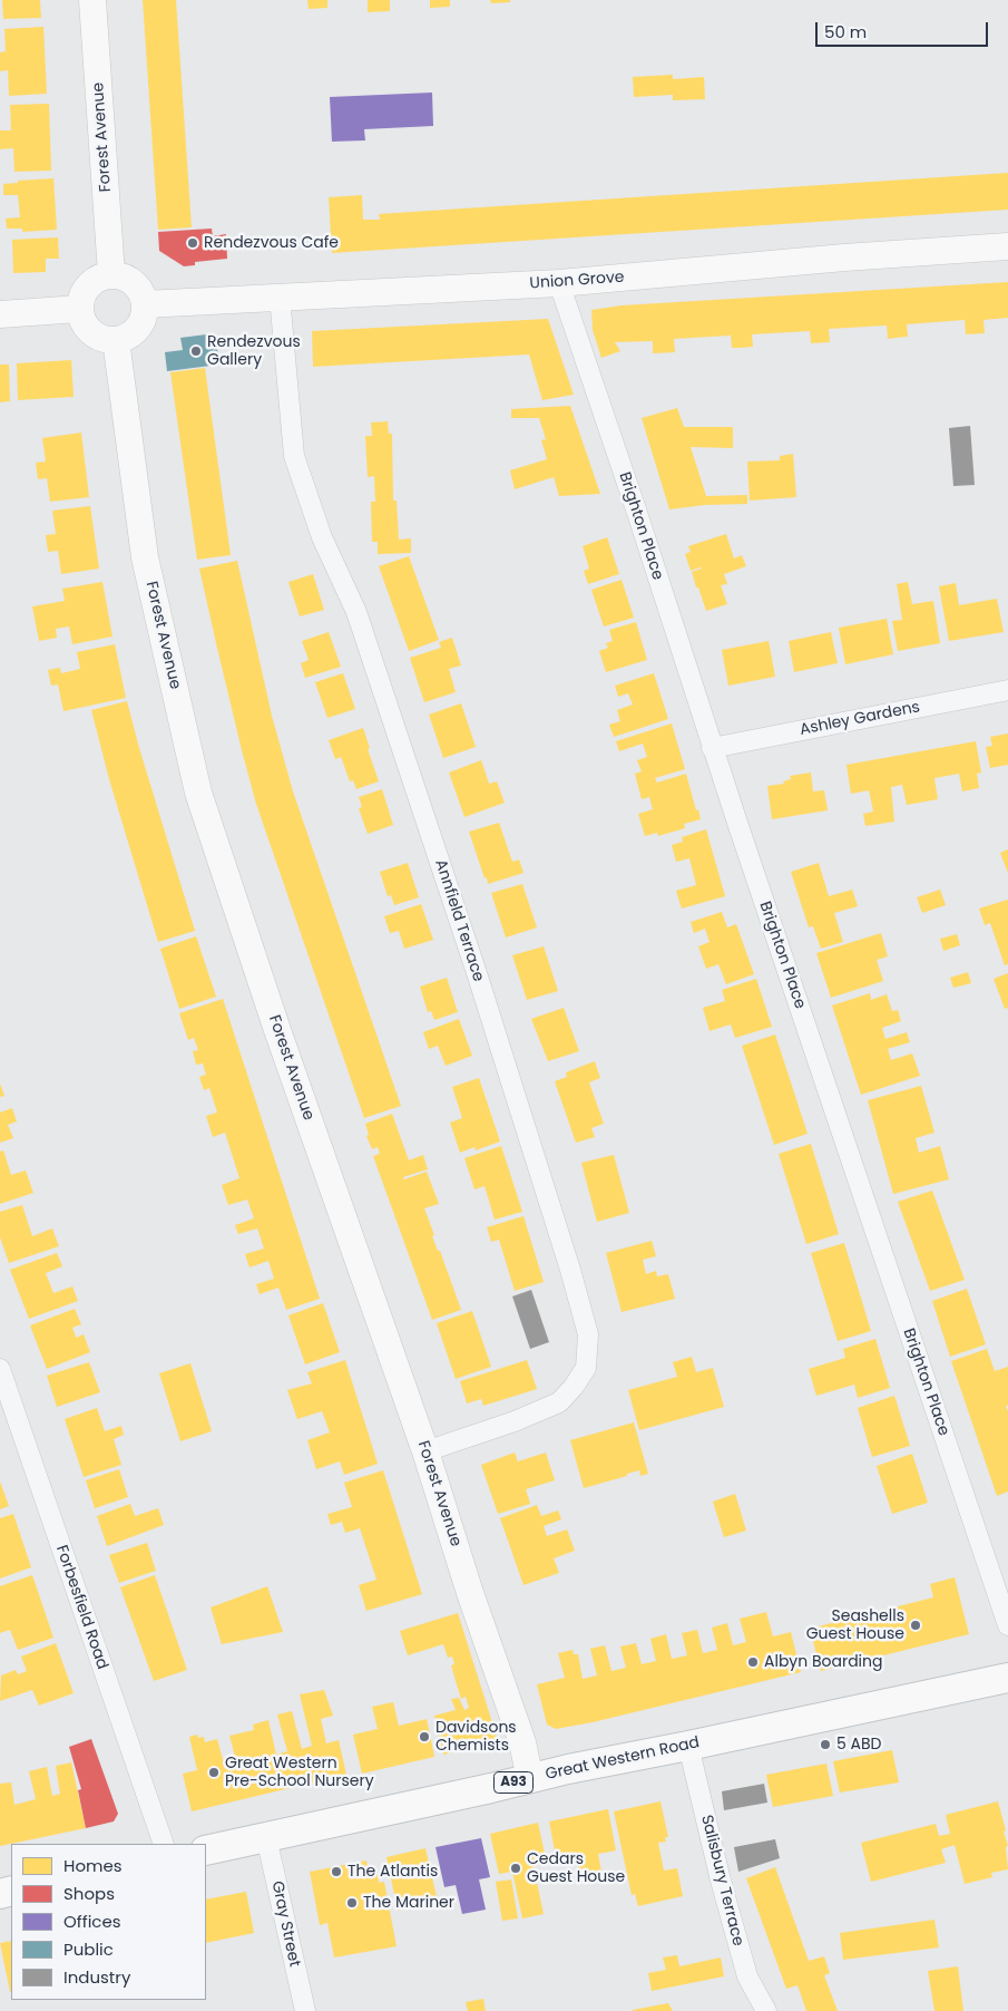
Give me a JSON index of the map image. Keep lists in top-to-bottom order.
{
  "streets": {
    "main road": ["Great Western Road", "A93"],
    "street": [
      "Forest Avenue",
      "Union Grove",
      "Brighton Place",
      "Ashley Gardens",
      "Annfield Terrace",
      "Forbesfield Road",
      "Salisbury Terrace",
      "Gray Street"
    ]
  },
  "crossings": [
    ["Forest Avenue", "Union Grove"],
    ["Forest Avenue", "Annfield Terrace"],
    ["Forest Avenue", "Great Western Road"],
    ["Union Grove", "Brighton Place"],
    ["Union Grove", "Annfield Terrace"],
    ["Brighton Place", "Ashley Gardens"],
    ["Great Western Road", "Salisbury Terrace"],
    ["Great Western Road", "Gray Street"]
  ],
  "places": [
    "Rendezvous Cafe",
    "Rendezvous Gallery",
    "Seashells Guest House",
    "Albyn Boarding",
    "Davidsons Chemists",
    "5 ABD",
    "Great Western Pre-School Nursery",
    "Cedars Guest House",
    "The Atlantis",
    "The Mariner"
  ],
  "legend": [
    "Homes",
    "Shops",
    "Offices",
    "Public",
    "Industry"
  ],
  "scale_bar": "50 m"
}
